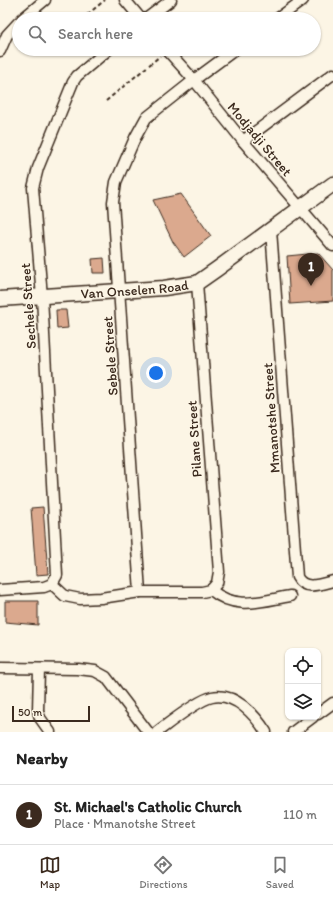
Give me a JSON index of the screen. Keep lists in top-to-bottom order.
{
  "streets": {
    "street": [
      "Modjadji Street",
      "Van Onselen Road",
      "Sechele Street",
      "Sebele Street",
      "Mmanotshe Street",
      "Pilane Street"
    ]
  },
  "crossings": [
    ["Modjadji Street", "Van Onselen Road"],
    ["Modjadji Street", "Sebele Street"],
    ["Van Onselen Road", "Sechele Street"],
    ["Van Onselen Road", "Sebele Street"],
    ["Van Onselen Road", "Mmanotshe Street"],
    ["Van Onselen Road", "Pilane Street"]
  ],
  "scale_bar": "50 m",
  "page": {
    "search": "Search here",
    "pins": "1",
    "scale": "50 m",
    "heading": "Nearby",
    "list": [
      {
        "mark": "1",
        "name": "St. Michael's Catholic Church",
        "note": "Place · Mmanotshe Street",
        "value": "110 m"
      }
    ],
    "nav": ["Map", "Directions", "Saved"]
  }
}
